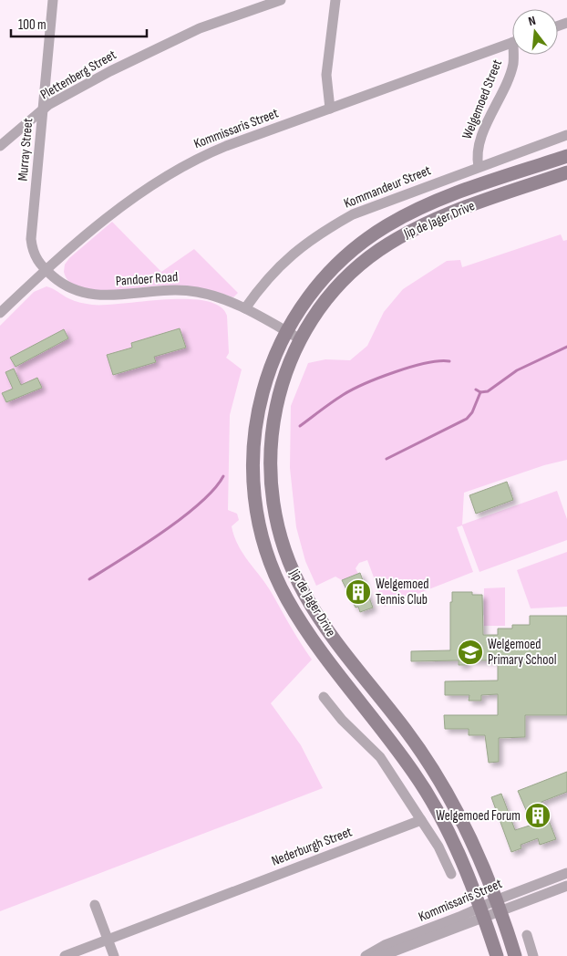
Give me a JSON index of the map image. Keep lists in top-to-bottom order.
{
  "streets": {
    "main road": ["Jip de Jager Drive"],
    "street": [
      "Plettenberg Street",
      "Welgemoed Street",
      "Kommissaris Street",
      "Murray Street",
      "Kommandeur Street",
      "Pandoer Road",
      "Nederburgh Street"
    ]
  },
  "crossings": [
    ["Plettenberg Street", "Murray Street"],
    ["Welgemoed Street", "Kommandeur Street"],
    ["Kommissaris Street", "Murray Street"],
    ["Kommissaris Street", "Jip de Jager Drive"],
    ["Kommissaris Street", "Pandoer Road"],
    ["Murray Street", "Pandoer Road"],
    ["Kommandeur Street", "Pandoer Road"],
    ["Jip de Jager Drive", "Pandoer Road"]
  ],
  "places": {
    "building": ["Welgemoed Tennis Club", "Welgemoed Forum"],
    "school or university": ["Welgemoed Primary School"]
  },
  "scale_bar": "100 m",
  "north": "top"
}
